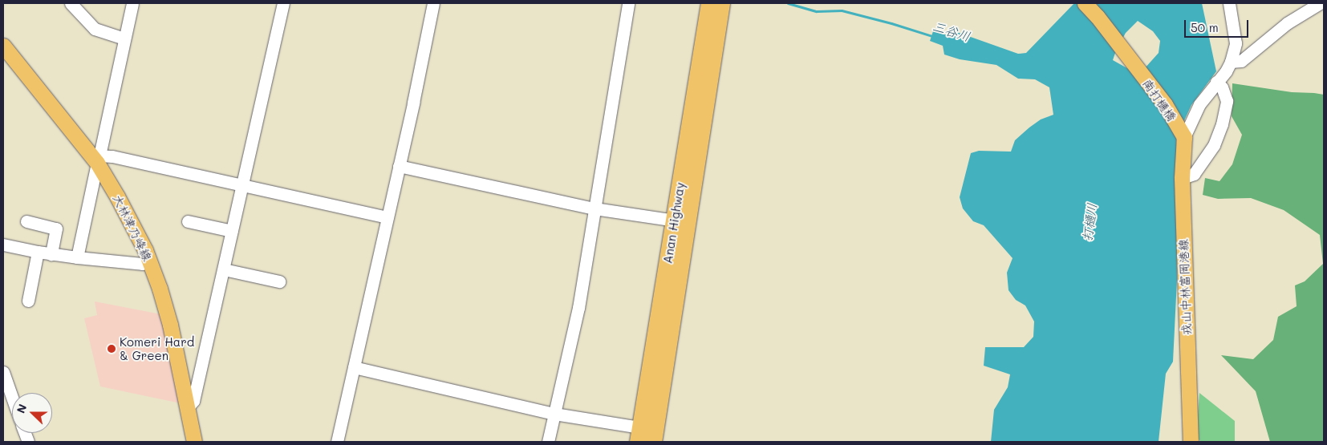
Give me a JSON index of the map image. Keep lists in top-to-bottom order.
{
  "streets": {
    "highway": ["Anan Highway"],
    "main road": ["南打樋橋", "大林津乃峰線", "戎山中林富岡港線"]
  },
  "crossings": [
    ["南打樋橋", "戎山中林富岡港線"]
  ],
  "water": ["三谷川", "打樋川"],
  "places": ["Komeri Hard & Green"],
  "scale_bar": "50 m",
  "north": "left"
}
